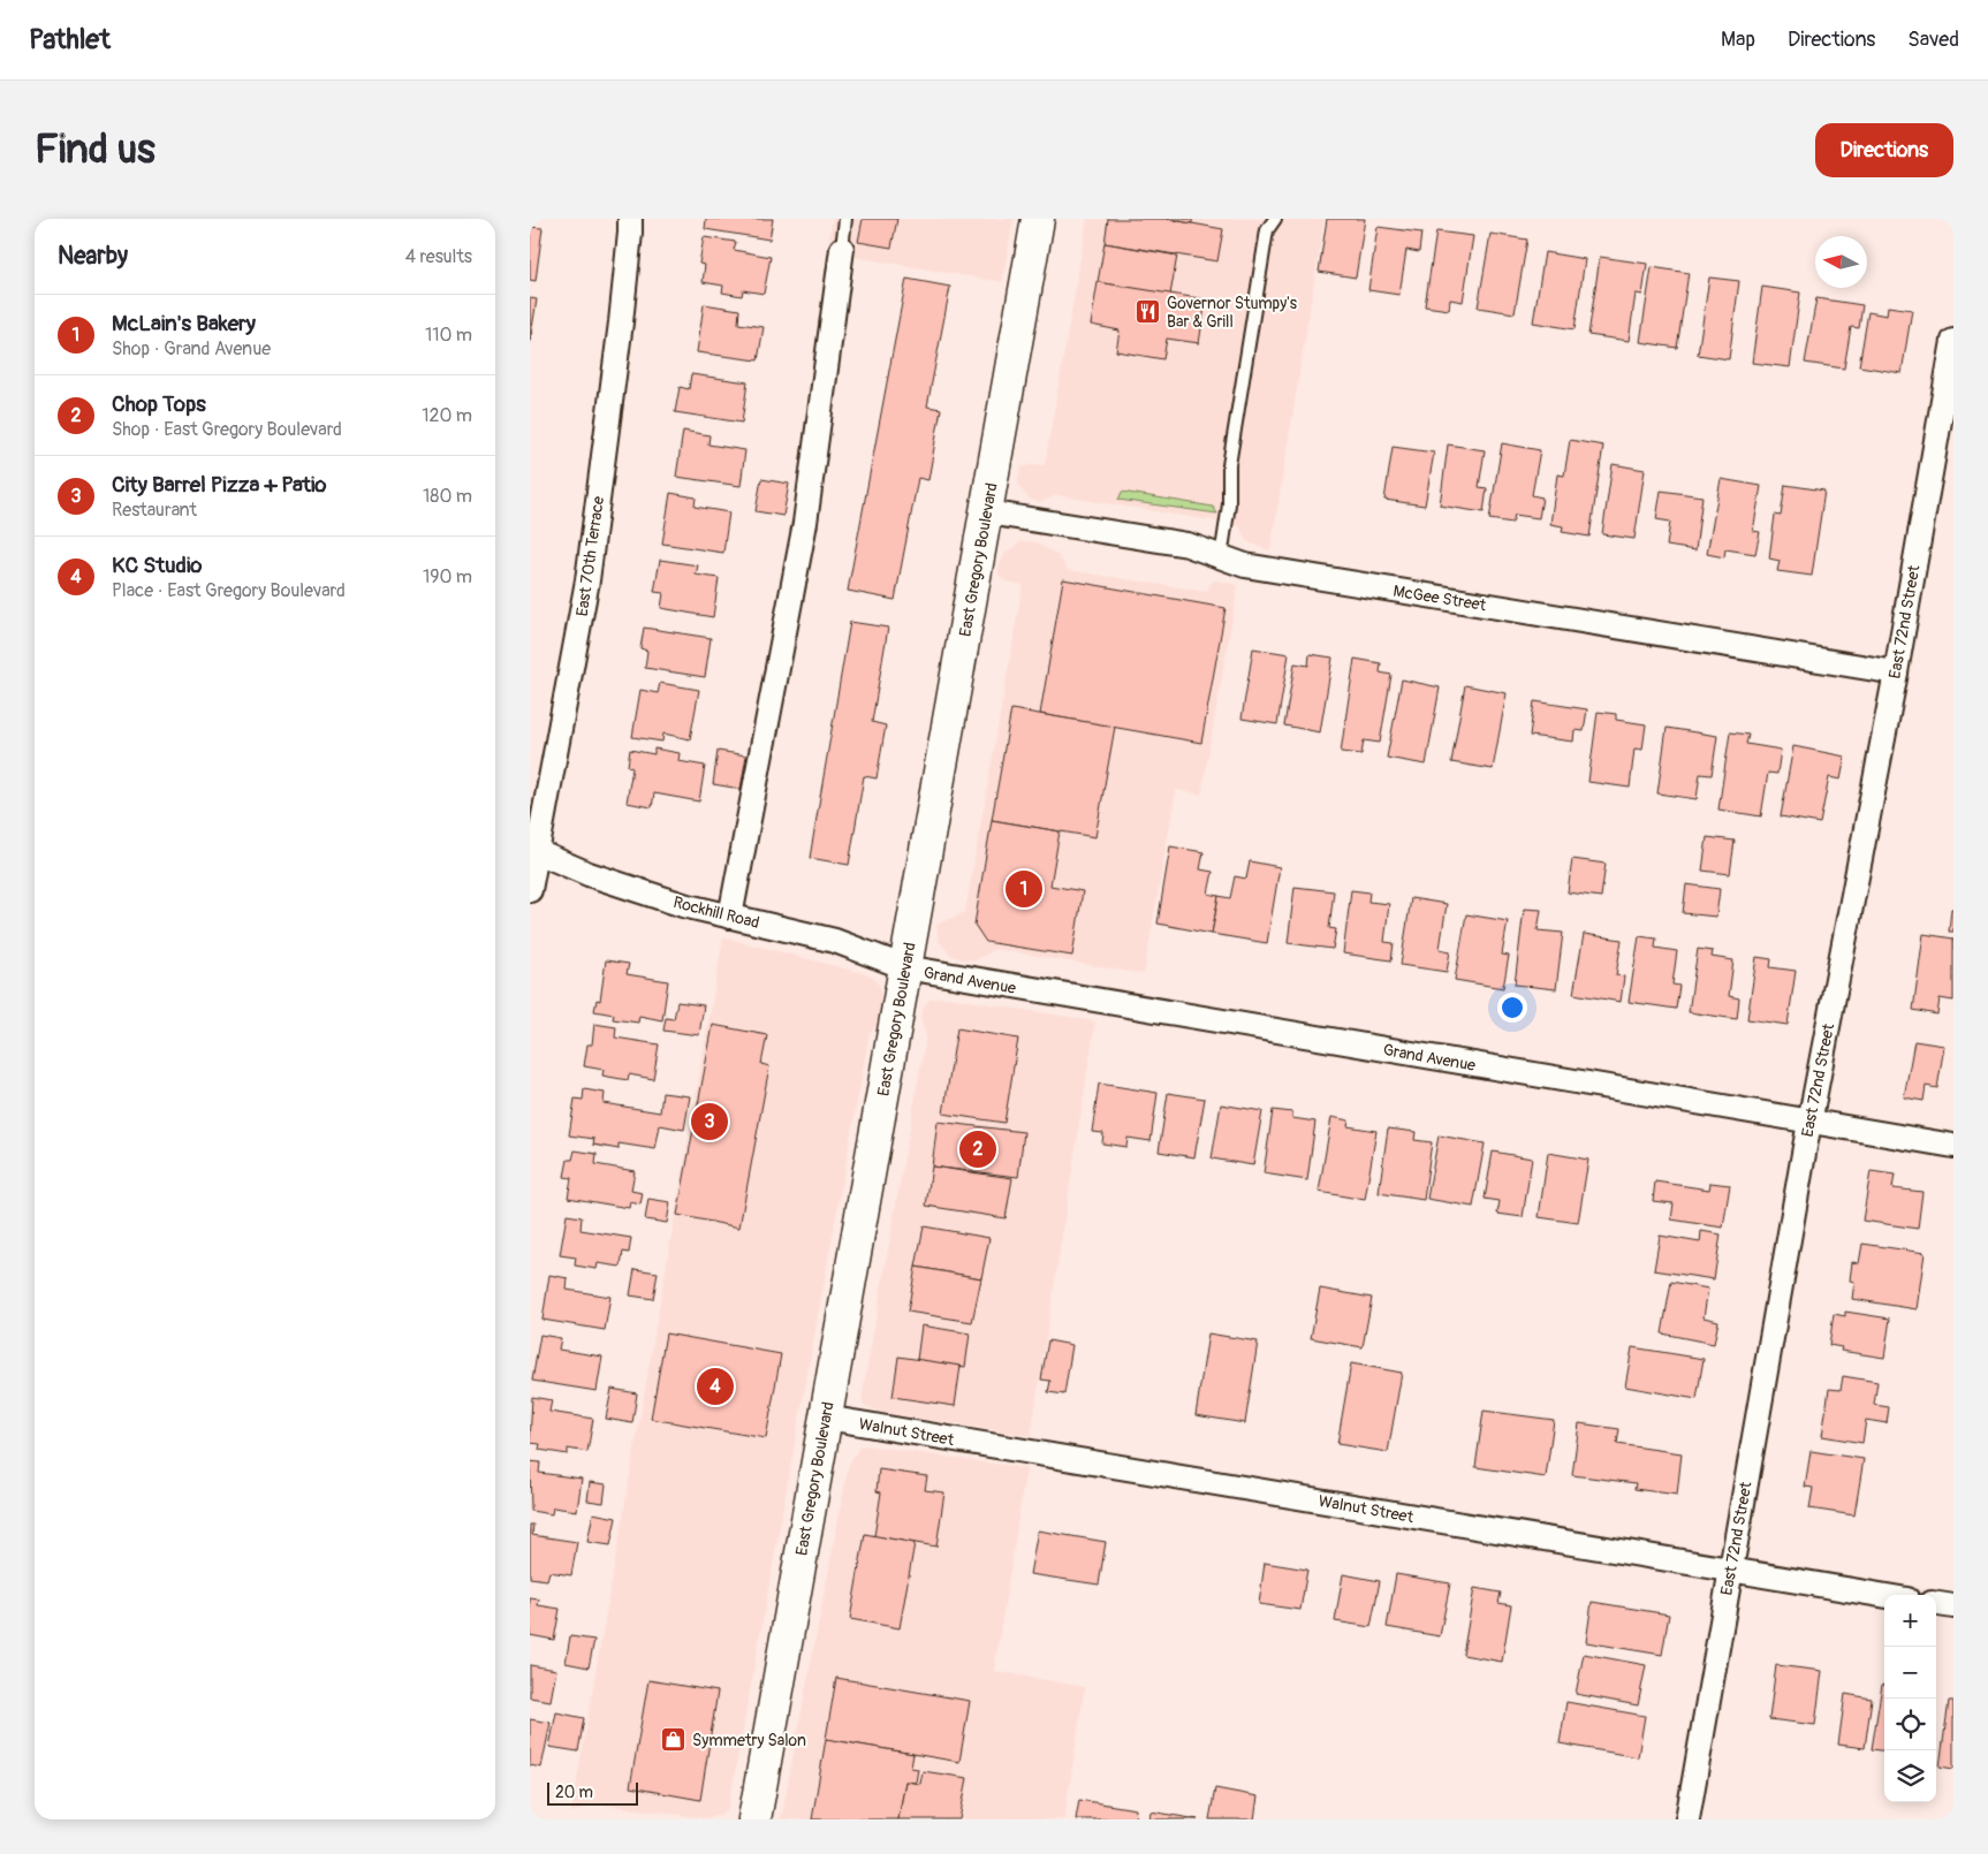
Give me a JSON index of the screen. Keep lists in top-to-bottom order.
{
  "streets": {
    "main road": ["East Gregory Boulevard"],
    "street": [
      "East 70th Terrace",
      "McGee Street",
      "East 72nd Street",
      "Rockhill Road",
      "Grand Avenue",
      "Walnut Street"
    ]
  },
  "crossings": [
    ["East 70th Terrace", "Rockhill Road"],
    ["East Gregory Boulevard", "McGee Street"],
    ["East Gregory Boulevard", "Rockhill Road"],
    ["East Gregory Boulevard", "Grand Avenue"],
    ["East Gregory Boulevard", "Walnut Street"],
    ["McGee Street", "East 72nd Street"],
    ["East 72nd Street", "Grand Avenue"],
    ["East 72nd Street", "Walnut Street"],
    ["Rockhill Road", "Grand Avenue"]
  ],
  "places": {
    "restaurant": ["Governor Stumpy's Bar & Grill"],
    "shop": ["Symmetry Salon"]
  },
  "scale_bar": "20 m",
  "north": "left",
  "page": {
    "header": "Pathlet",
    "nav": ["Map", "Directions", "Saved"],
    "buttons": "Directions",
    "title": "Find us",
    "heading": ["Nearby", "4 results"],
    "list": [
      {
        "mark": "1",
        "name": "McLain's Bakery",
        "note": "Shop · Grand Avenue",
        "value": "110 m"
      },
      {
        "mark": "2",
        "name": "Chop Tops",
        "note": "Shop · East Gregory Boulevard",
        "value": "120 m"
      },
      {
        "mark": "3",
        "name": "City Barrel Pizza + Patio",
        "note": "Restaurant",
        "value": "180 m"
      },
      {
        "mark": "4",
        "name": "KC Studio",
        "note": "Place · East Gregory Boulevard",
        "value": "190 m"
      }
    ],
    "pins": [
      "1",
      "3",
      "2",
      "4"
    ],
    "map_buttons": ["+", "−"],
    "scale": "20 m"
  }
}
